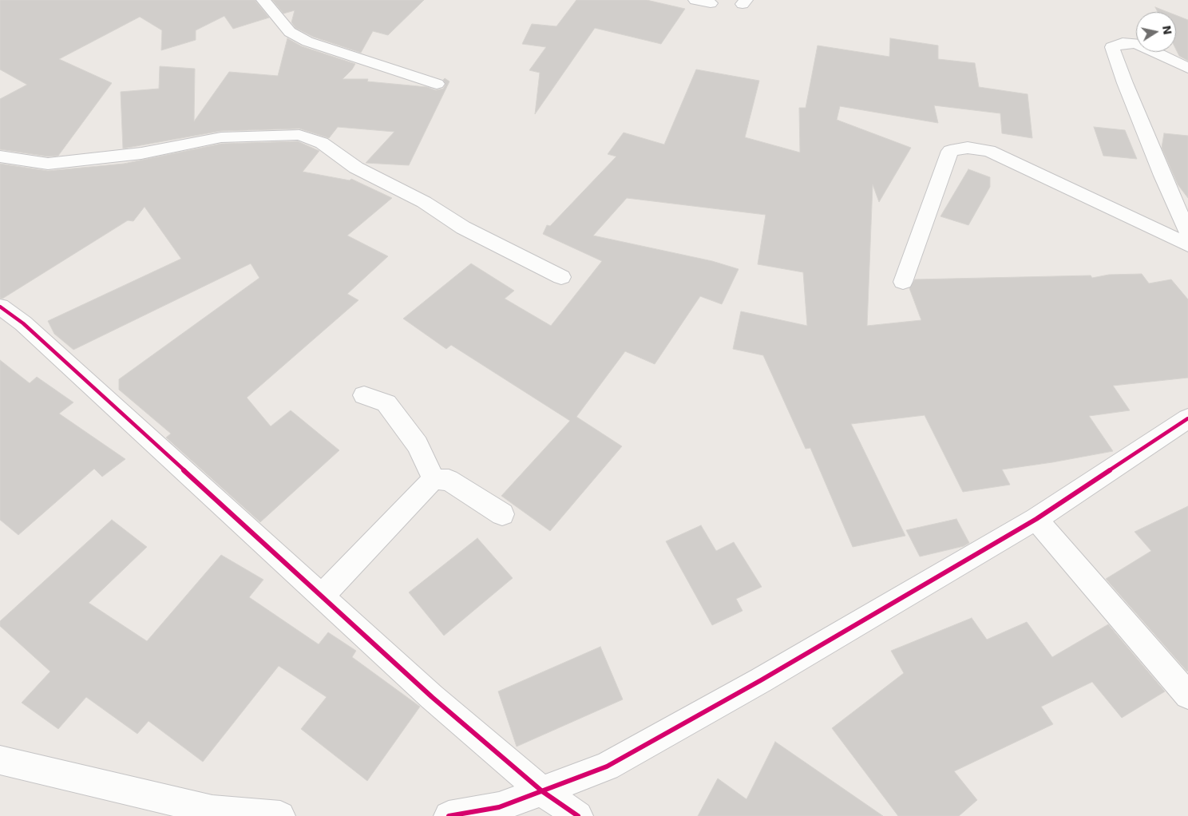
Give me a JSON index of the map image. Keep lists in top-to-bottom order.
{
  "north": "right"
}
